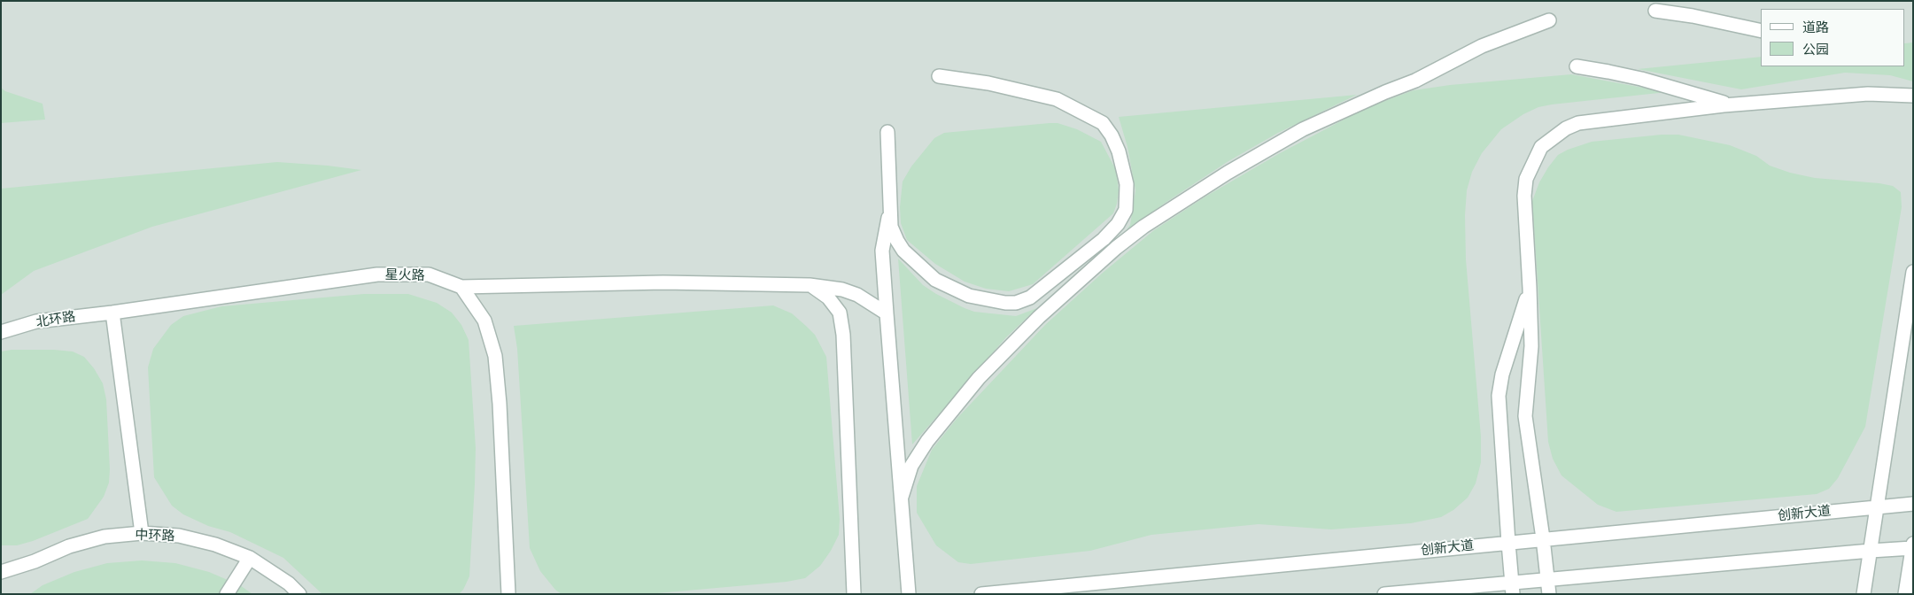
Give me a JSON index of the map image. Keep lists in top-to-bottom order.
{
  "streets": {
    "street": [
      "星火路",
      "北环路",
      "创新大道",
      "中环路"
    ]
  },
  "crossings": [
    ["星火路", "北环路"]
  ],
  "legend": ["道路", "公园"]
}
